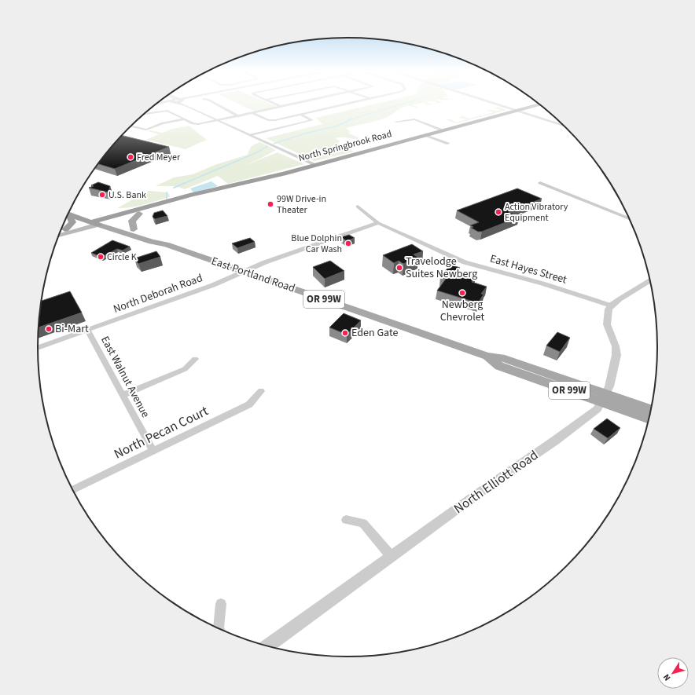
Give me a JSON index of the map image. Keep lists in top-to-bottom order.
{
  "streets": {
    "highway": ["North Springbrook Road", "East Portland Road", "OR 99W"],
    "street": [
      "East Hayes Street",
      "North Deborah Road",
      "East Walnut Avenue",
      "North Pecan Court",
      "North Elliott Road"
    ]
  },
  "crossings": [
    ["North Springbrook Road", "East Portland Road"],
    ["East Hayes Street", "North Deborah Road"],
    ["East Hayes Street", "North Elliott Road"],
    ["East Portland Road", "North Deborah Road"],
    ["East Portland Road", "North Elliott Road"],
    ["North Deborah Road", "East Walnut Avenue"],
    ["East Walnut Avenue", "North Pecan Court"]
  ],
  "places": [
    "Fred Meyer",
    "U.S. Bank",
    "99W Drive-in Theater",
    "Action Vibratory Equipment",
    "Blue Dolphin Car Wash",
    "Circle K",
    "Travelodge Suites Newberg",
    "Newberg Chevrolet",
    "Bi-Mart",
    "Eden Gate"
  ],
  "north": "bottom left"
}
